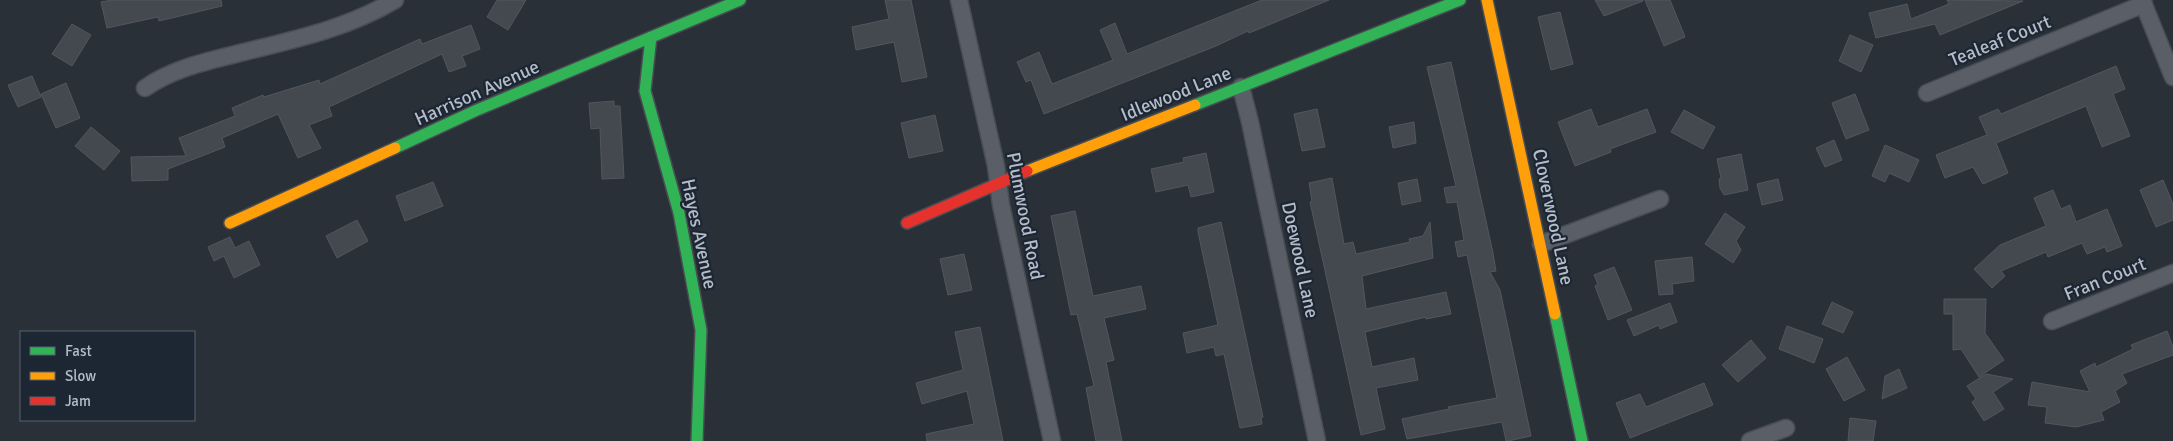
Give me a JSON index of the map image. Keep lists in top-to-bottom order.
{
  "streets": {
    "street": [
      "Tealeaf Court",
      "Harrison Avenue",
      "Idlewood Lane",
      "Plumwood Road",
      "Cloverwood Lane",
      "Hayes Avenue",
      "Doewood Lane",
      "Fran Court"
    ]
  },
  "crossings": [
    ["Harrison Avenue", "Hayes Avenue"],
    ["Idlewood Lane", "Plumwood Road"],
    ["Idlewood Lane", "Doewood Lane"]
  ],
  "legend": ["Fast", "Slow", "Jam"]
}
